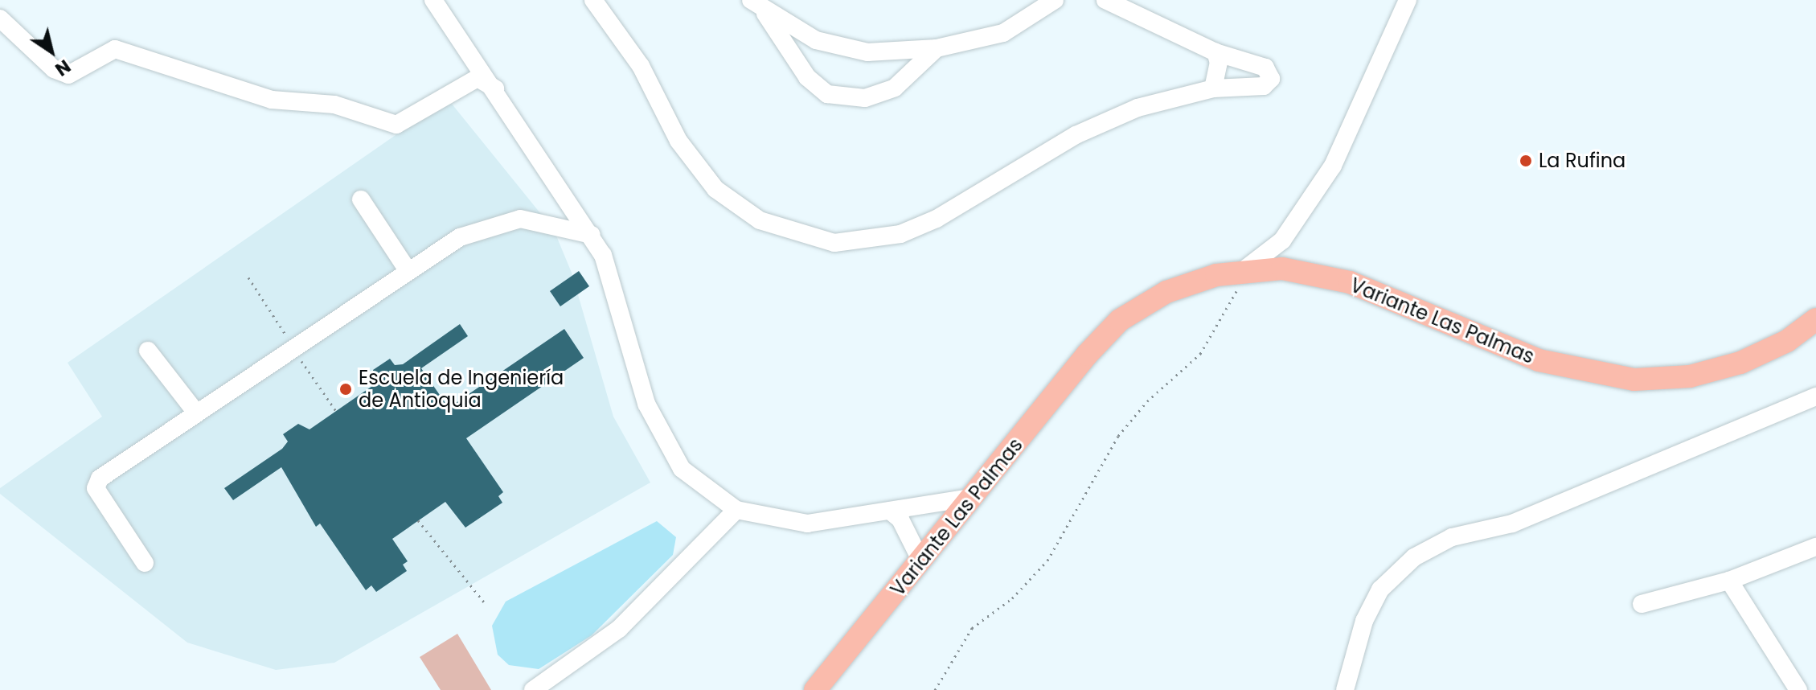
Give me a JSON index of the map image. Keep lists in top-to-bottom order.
{
  "streets": {
    "main road": ["Variante Las Palmas"]
  },
  "places": ["La Rufina", "Escuela de Ingeniería de Antioquia"],
  "north": "bottom right"
}
